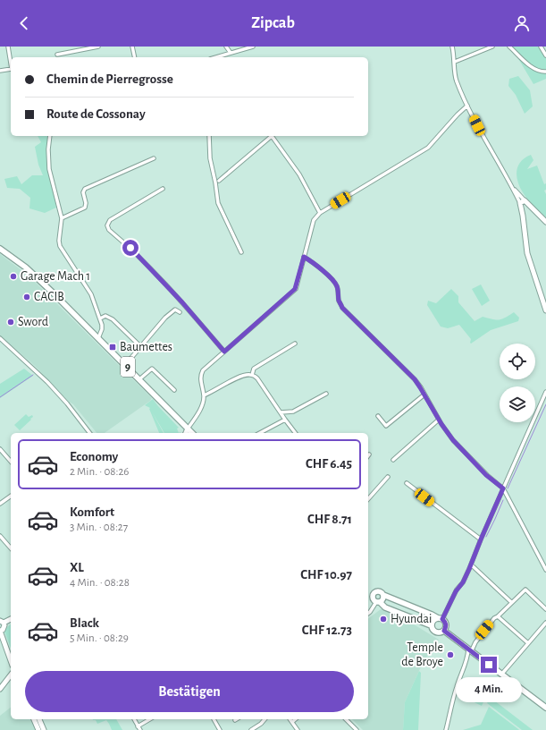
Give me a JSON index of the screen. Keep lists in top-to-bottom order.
{
  "streets": {
    "main road": ["9"]
  },
  "places": {
    "other": [
      "Garage Mach 1",
      "CACIB",
      "Sword",
      "Hyundai",
      "Temple de Broye"
    ],
    "transit": ["Baumettes"]
  },
  "page": {
    "header": "Zipcab",
    "banner": ["Chemin de Pierregrosse", "Route de Cossonay"],
    "list": [
      {
        "name": "Economy",
        "note": "2 Min. · 08:26",
        "value": "CHF 6.45"
      },
      {
        "name": "Komfort",
        "note": "3 Min. · 08:27",
        "value": "CHF 8.71"
      },
      {
        "name": "XL",
        "note": "4 Min. · 08:28",
        "value": "CHF 10.97"
      },
      {
        "name": "Black",
        "note": "5 Min. · 08:29",
        "value": "CHF 12.73"
      }
    ],
    "buttons": "Bestätigen",
    "bubble": "4 Min."
  }
}
